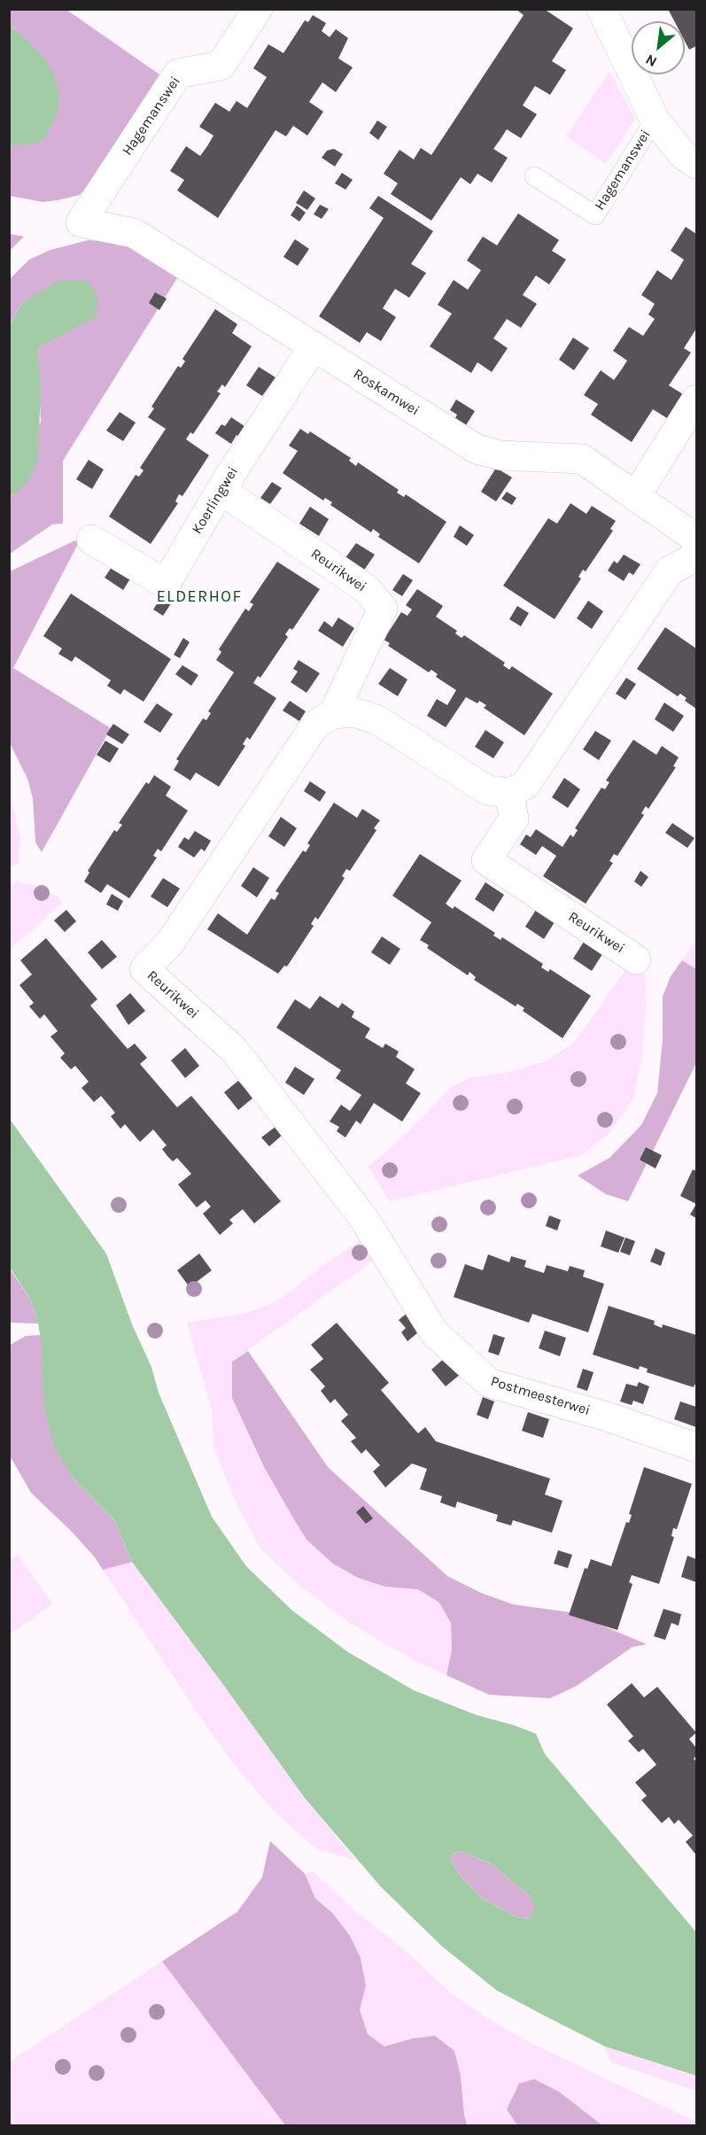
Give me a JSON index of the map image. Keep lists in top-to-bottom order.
{
  "streets": {
    "street": [
      "Hagemanswei",
      "Roskamwei",
      "Koerlingwei",
      "Reurikwei",
      "Postmeesterwei"
    ]
  },
  "crossings": [
    ["Hagemanswei", "Roskamwei"],
    ["Roskamwei", "Koerlingwei"],
    ["Koerlingwei", "Reurikwei"],
    ["Reurikwei", "Postmeesterwei"]
  ],
  "districts": ["ELDERHOF"],
  "north": "bottom left"
}
